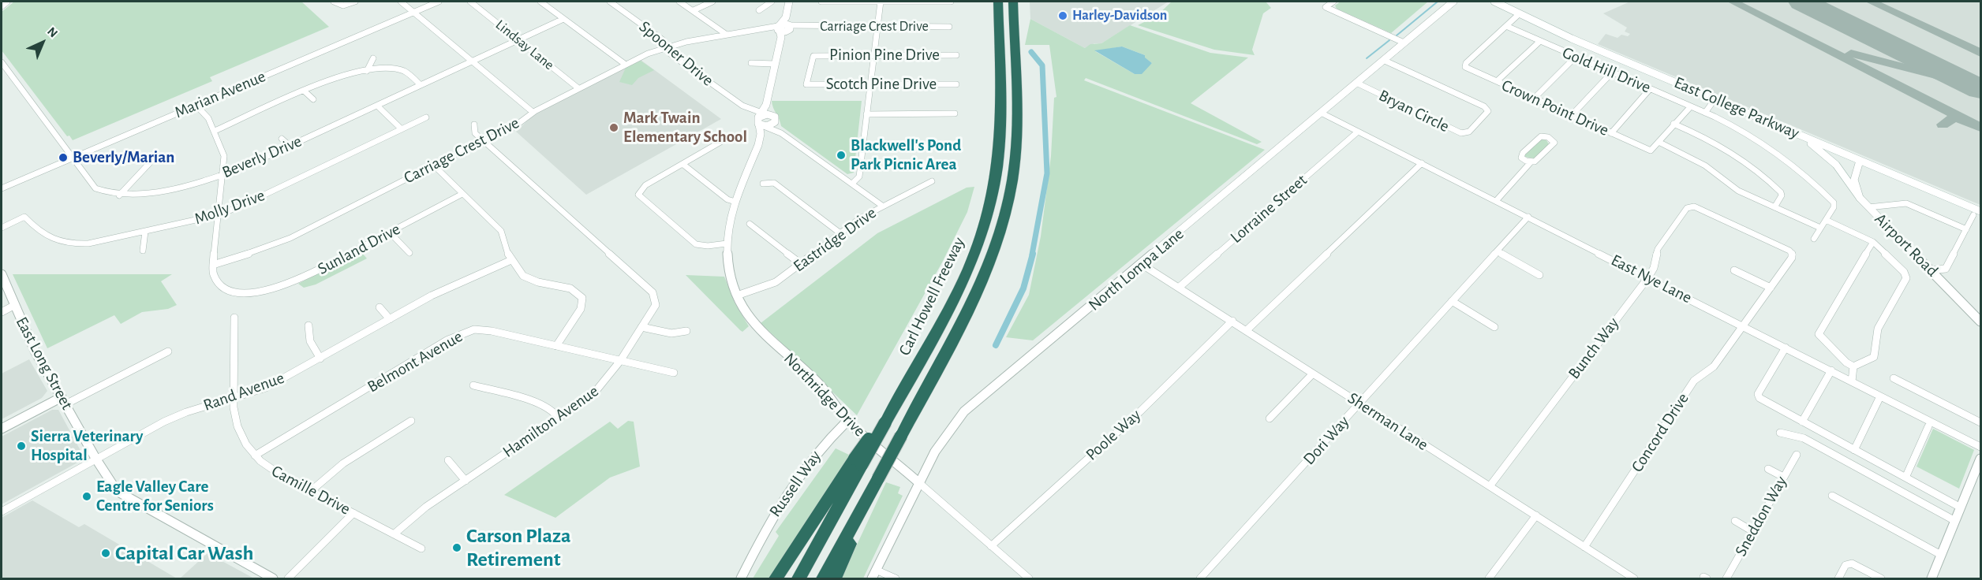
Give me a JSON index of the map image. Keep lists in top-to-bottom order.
{
  "streets": {
    "highway": ["Carl Howell Freeway"],
    "street": [
      "Carriage Crest Drive",
      "Lindsay Lane",
      "Spooner Drive",
      "Pinion Pine Drive",
      "Gold Hill Drive",
      "Scotch Pine Drive",
      "Marian Avenue",
      "Crown Point Drive",
      "East College Parkway",
      "Bryan Circle",
      "Beverly Drive",
      "Molly Drive",
      "Lorraine Street",
      "Eastridge Drive",
      "Airport Road",
      "Sunland Drive",
      "North Lompa Lane",
      "East Nye Lane",
      "Bunch Way",
      "Belmont Avenue",
      "East Long Street",
      "Rand Avenue",
      "Northridge Drive",
      "Hamilton Avenue",
      "Sherman Lane",
      "Concord Drive",
      "Poole Way",
      "Dori Way",
      "Russell Way",
      "Camille Drive",
      "Sneddon Way"
    ]
  },
  "crossings": [
    ["Carriage Crest Drive", "Lindsay Lane"],
    ["Carriage Crest Drive", "Spooner Drive"],
    ["Carriage Crest Drive", "Sunland Drive"],
    ["Carriage Crest Drive", "Hamilton Avenue"],
    ["Lindsay Lane", "Beverly Drive"],
    ["Spooner Drive", "Eastridge Drive"],
    ["Spooner Drive", "Northridge Drive"],
    ["Pinion Pine Drive", "Scotch Pine Drive"],
    ["Gold Hill Drive", "Crown Point Drive"],
    ["Marian Avenue", "Beverly Drive"],
    ["East College Parkway", "Airport Road"],
    ["Bryan Circle", "North Lompa Lane"],
    ["Lorraine Street", "East Nye Lane"],
    ["Lorraine Street", "Sherman Lane"],
    ["Eastridge Drive", "Northridge Drive"],
    ["North Lompa Lane", "East Nye Lane"],
    ["North Lompa Lane", "Northridge Drive"],
    ["North Lompa Lane", "Sherman Lane"],
    ["East Nye Lane", "Bunch Way"],
    ["East Nye Lane", "Concord Drive"],
    ["East Nye Lane", "Dori Way"],
    ["Bunch Way", "Sherman Lane"],
    ["Bunch Way", "Concord Drive"],
    ["Belmont Avenue", "Hamilton Avenue"],
    ["Belmont Avenue", "Camille Drive"],
    ["East Long Street", "Rand Avenue"],
    ["Rand Avenue", "Camille Drive"],
    ["Northridge Drive", "Russell Way"],
    ["Hamilton Avenue", "Camille Drive"],
    ["Sherman Lane", "Concord Drive"],
    ["Sherman Lane", "Poole Way"],
    ["Sherman Lane", "Dori Way"]
  ],
  "places": [
    "Harley-Davidson",
    "Mark Twain Elementary School",
    "Blackwell's Pond Park Picnic Area",
    "Beverly/Marian",
    "Sierra Veterinary Hospital",
    "Eagle Valley Care Centre for Seniors",
    "Carson Plaza Retirement",
    "Capital Car Wash"
  ],
  "north": "top right"
}
